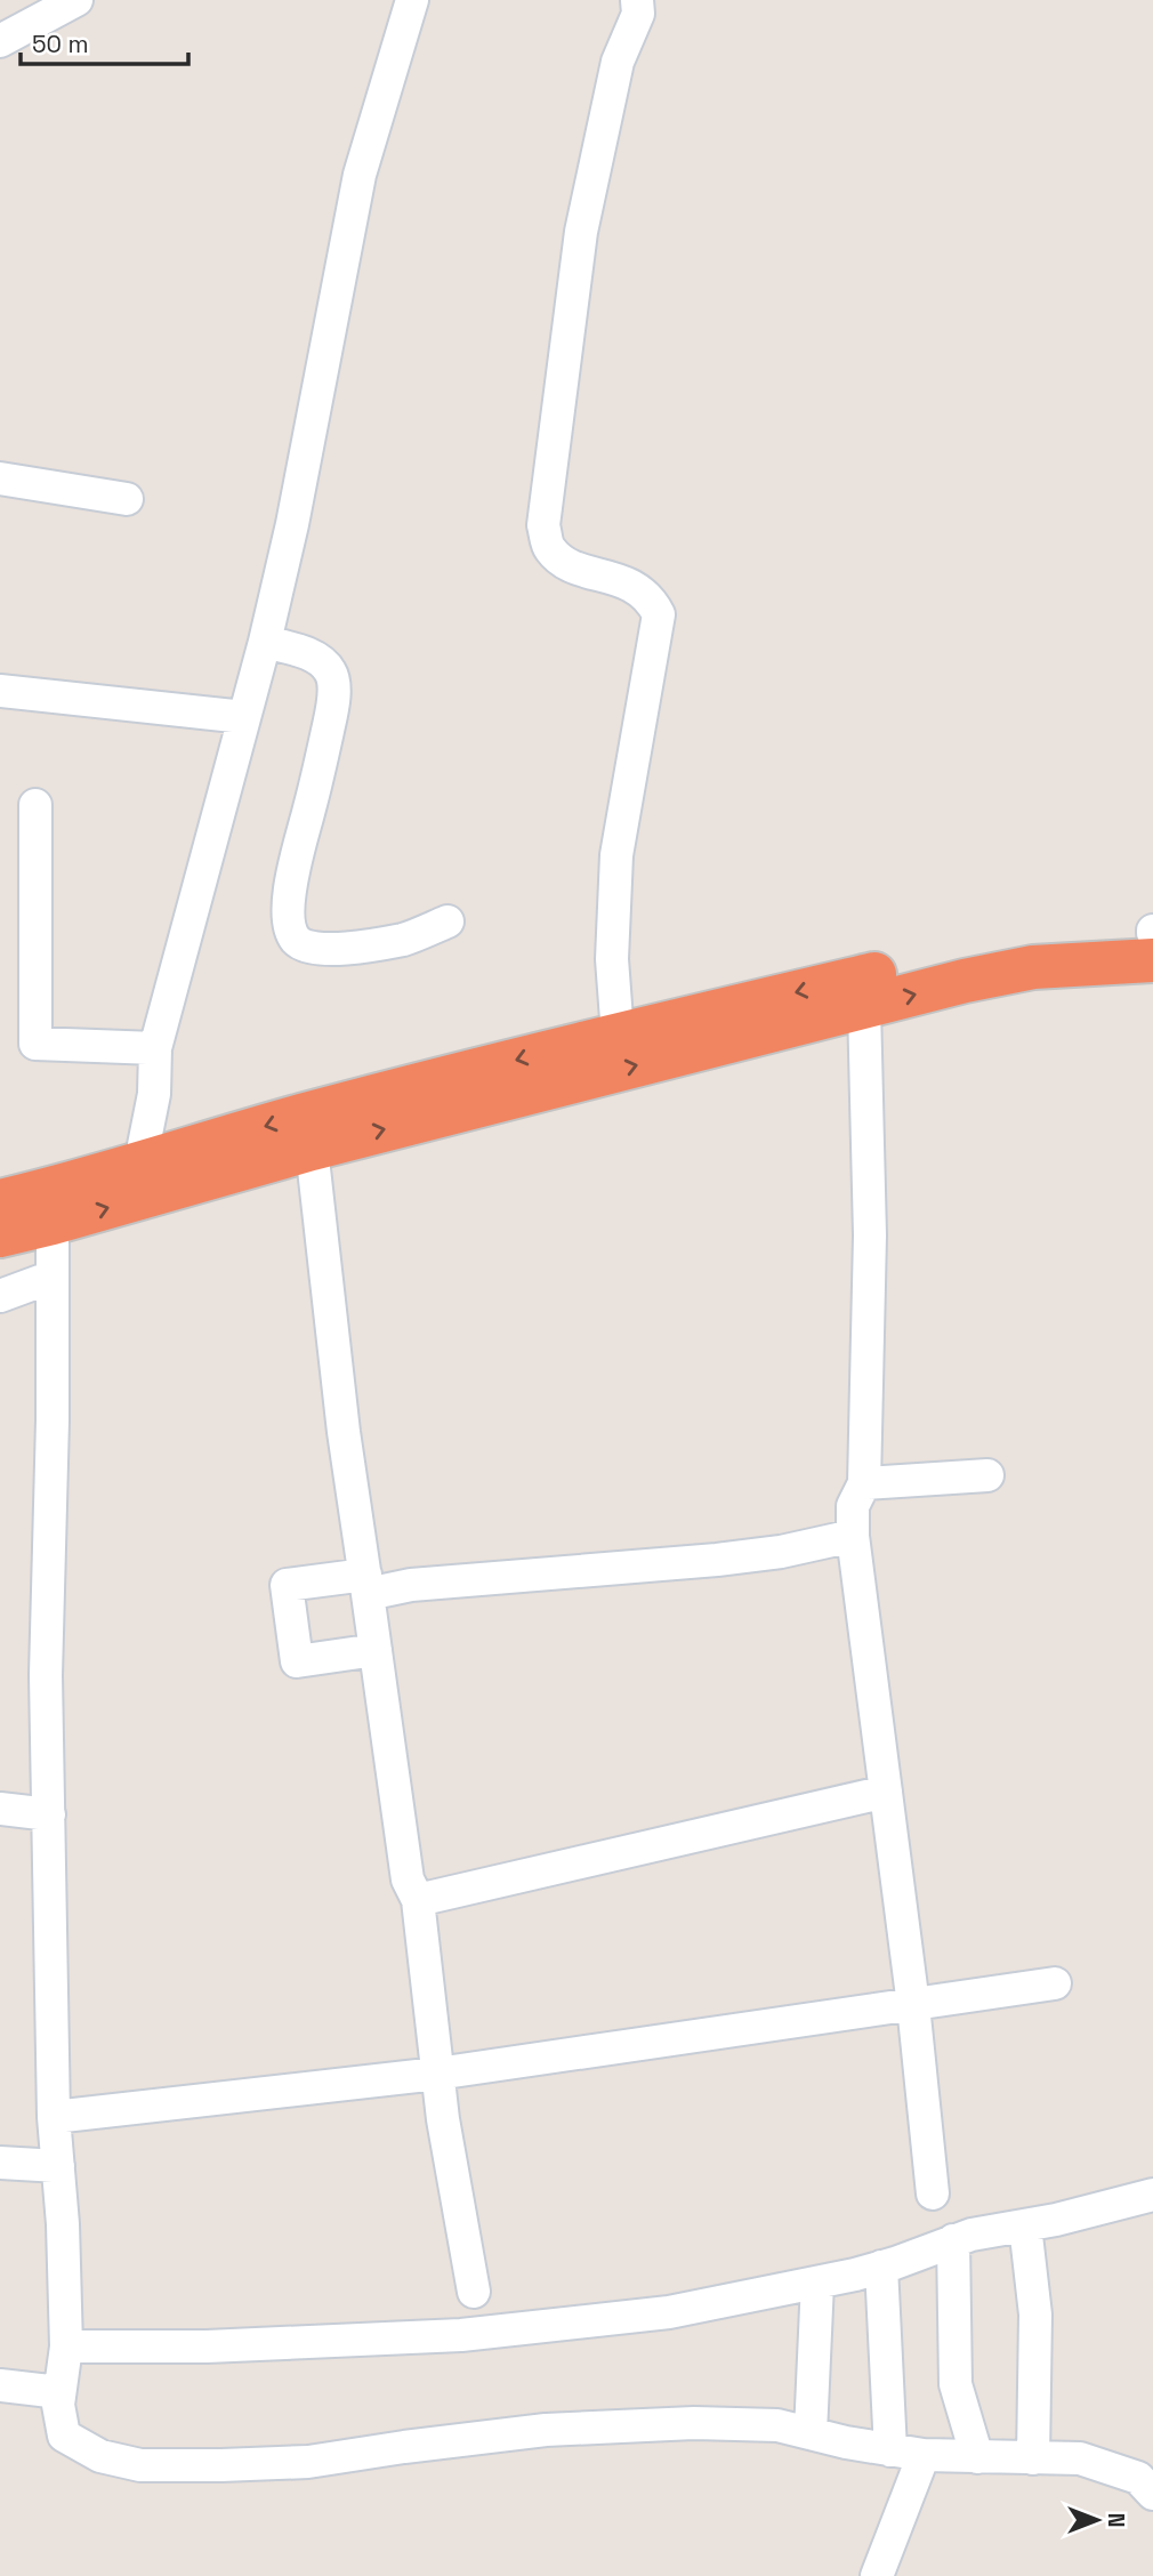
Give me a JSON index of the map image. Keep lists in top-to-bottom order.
{
  "scale_bar": "50 m",
  "north": "right"
}
